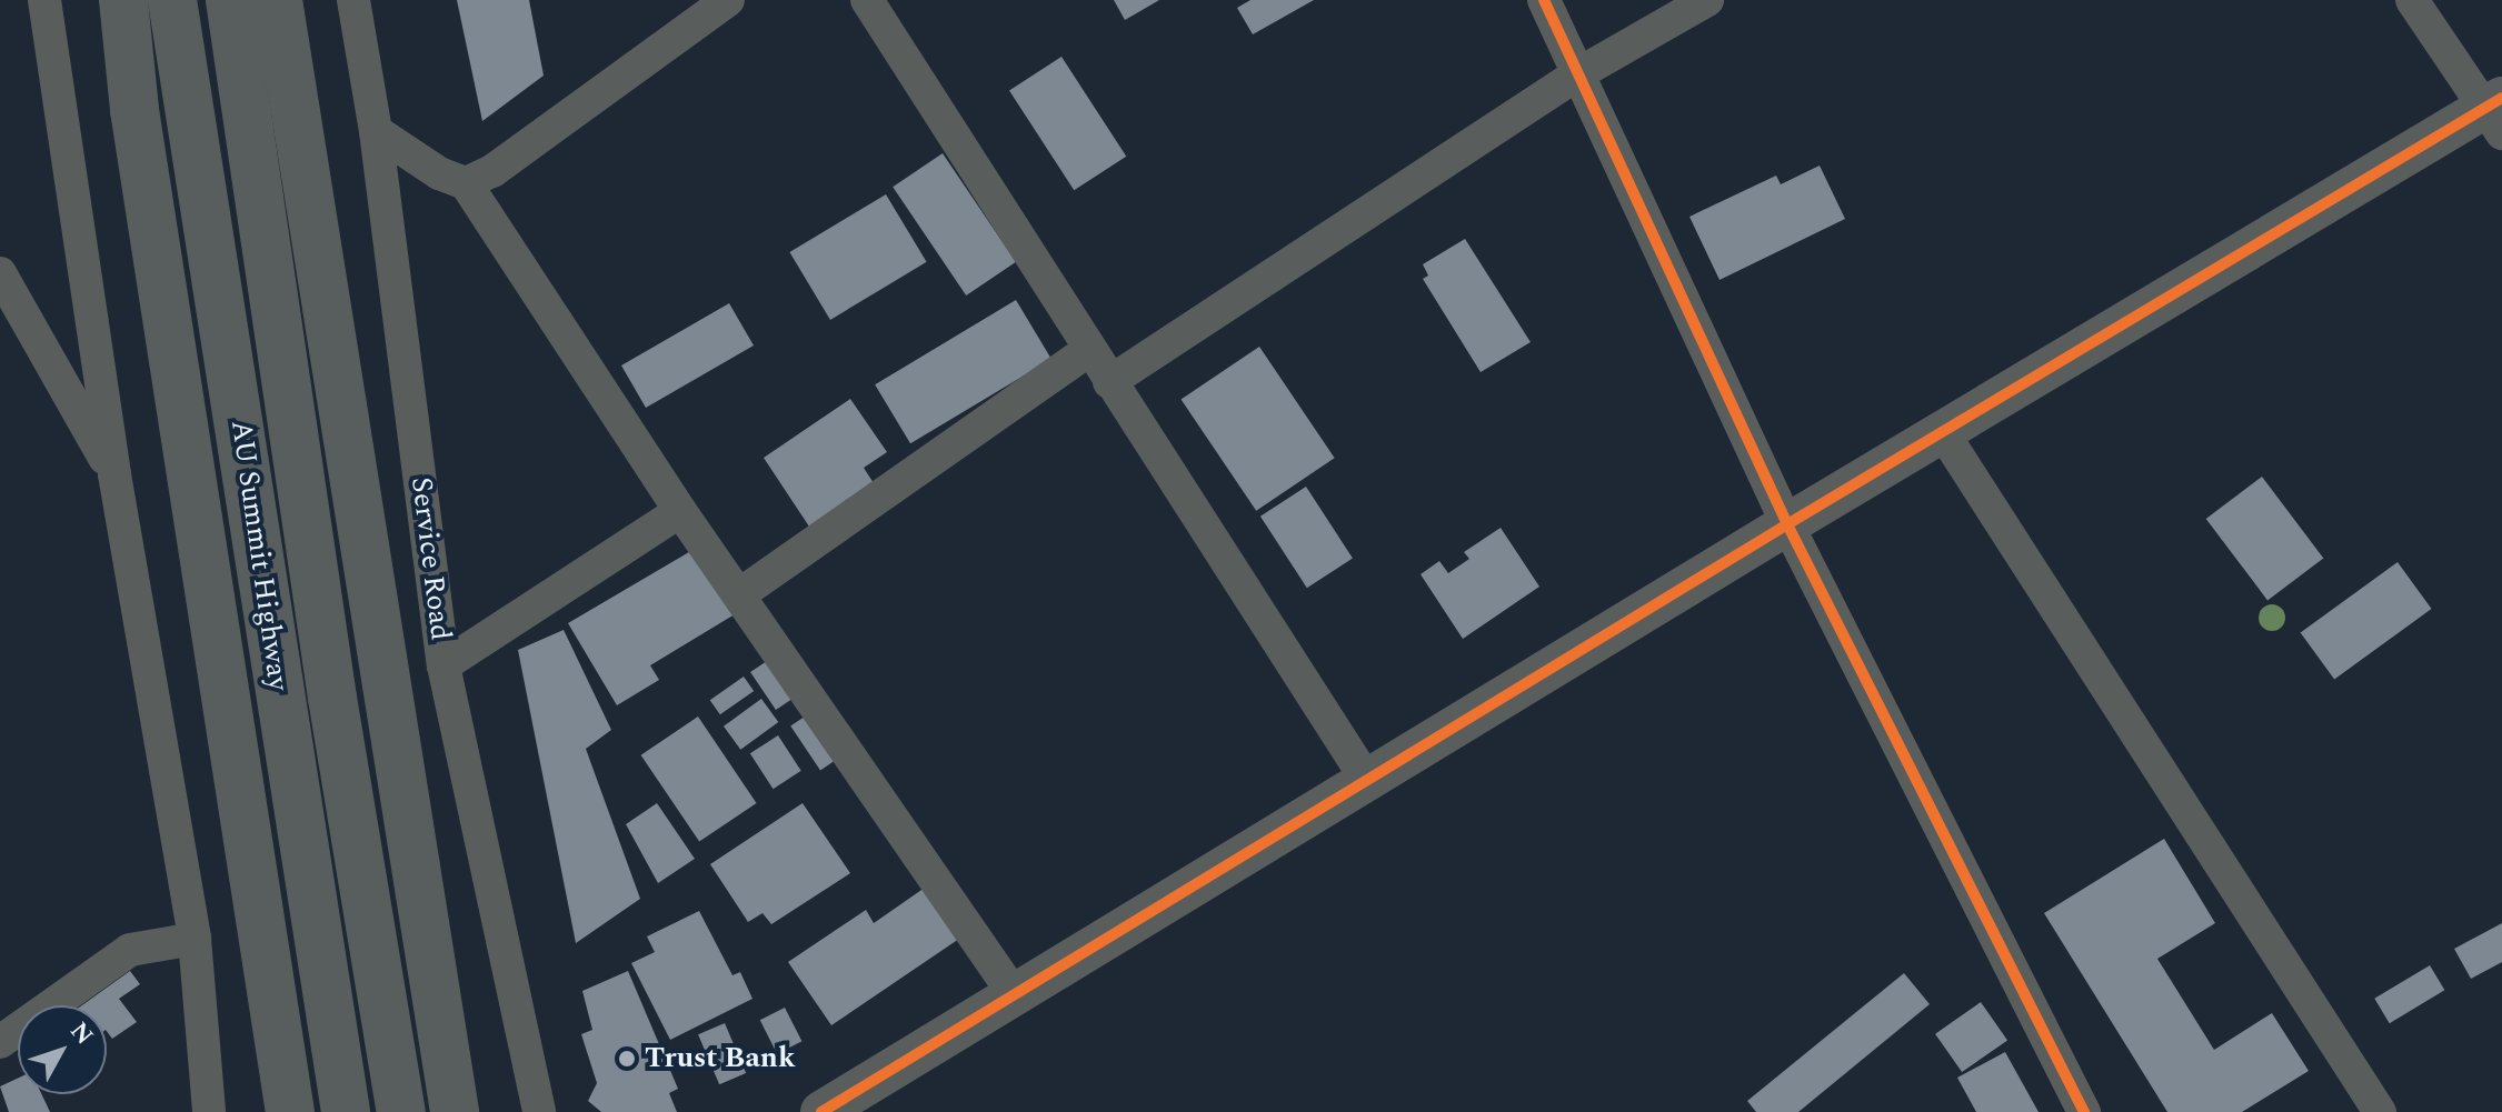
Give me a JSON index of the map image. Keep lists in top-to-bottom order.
{
  "streets": {
    "main road": ["AU Summit Highway"],
    "street": ["Service Road"]
  },
  "places": ["Trust Bank"],
  "north": "top right"
}
